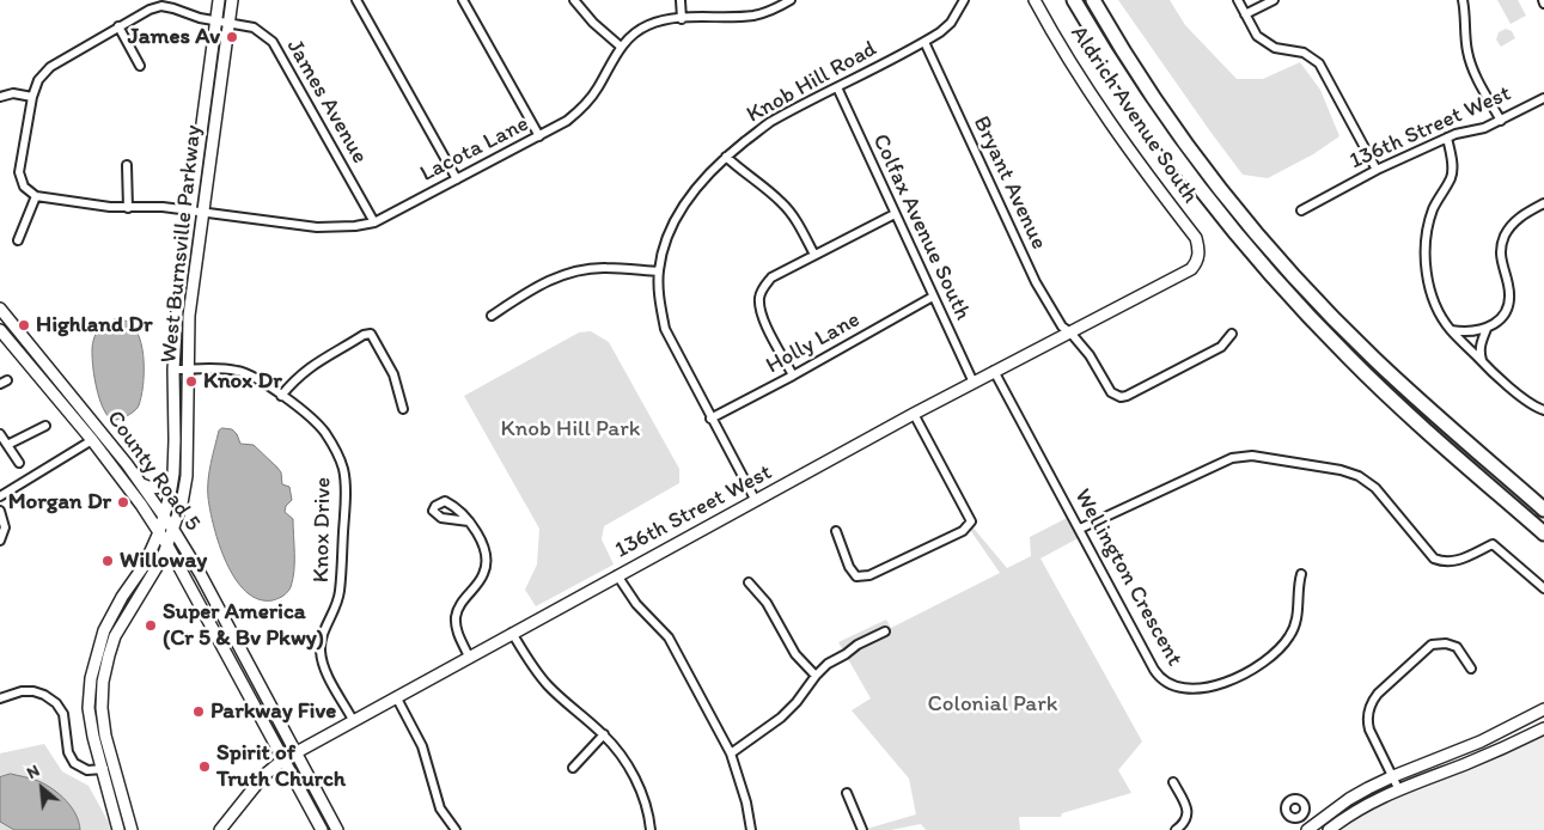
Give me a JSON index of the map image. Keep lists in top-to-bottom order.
{
  "streets": {
    "street": [
      "Knob Hill Road",
      "James Avenue",
      "Aldrich Avenue South",
      "136th Street West",
      "Lacota Lane",
      "Bryant Avenue",
      "Colfax Avenue South",
      "West Burnsville Parkway",
      "Holly Lane",
      "County Road 5",
      "Knox Drive",
      "Wellington Crescent"
    ]
  },
  "crossings": [
    ["Knob Hill Road", "136th Street West"],
    ["Knob Hill Road", "Bryant Avenue"],
    ["Knob Hill Road", "Colfax Avenue South"],
    ["Knob Hill Road", "Holly Lane"],
    ["James Avenue", "Lacota Lane"],
    ["James Avenue", "West Burnsville Parkway"],
    ["Aldrich Avenue South", "136th Street West"],
    ["136th Street West", "Bryant Avenue"],
    ["136th Street West", "Colfax Avenue South"],
    ["136th Street West", "County Road 5"],
    ["136th Street West", "Knox Drive"],
    ["136th Street West", "Wellington Crescent"],
    ["Lacota Lane", "West Burnsville Parkway"],
    ["Colfax Avenue South", "Holly Lane"],
    ["West Burnsville Parkway", "County Road 5"],
    ["West Burnsville Parkway", "Knox Drive"]
  ],
  "parks": ["Knob Hill Park", "Colonial Park"],
  "places": [
    "James Av",
    "Highland Dr",
    "Knox Dr",
    "Morgan Dr",
    "Willoway",
    "Super America (Cr 5 & Bv Pkwy)",
    "Parkway Five",
    "Spirit of Truth Church"
  ],
  "north": "top left"
}
